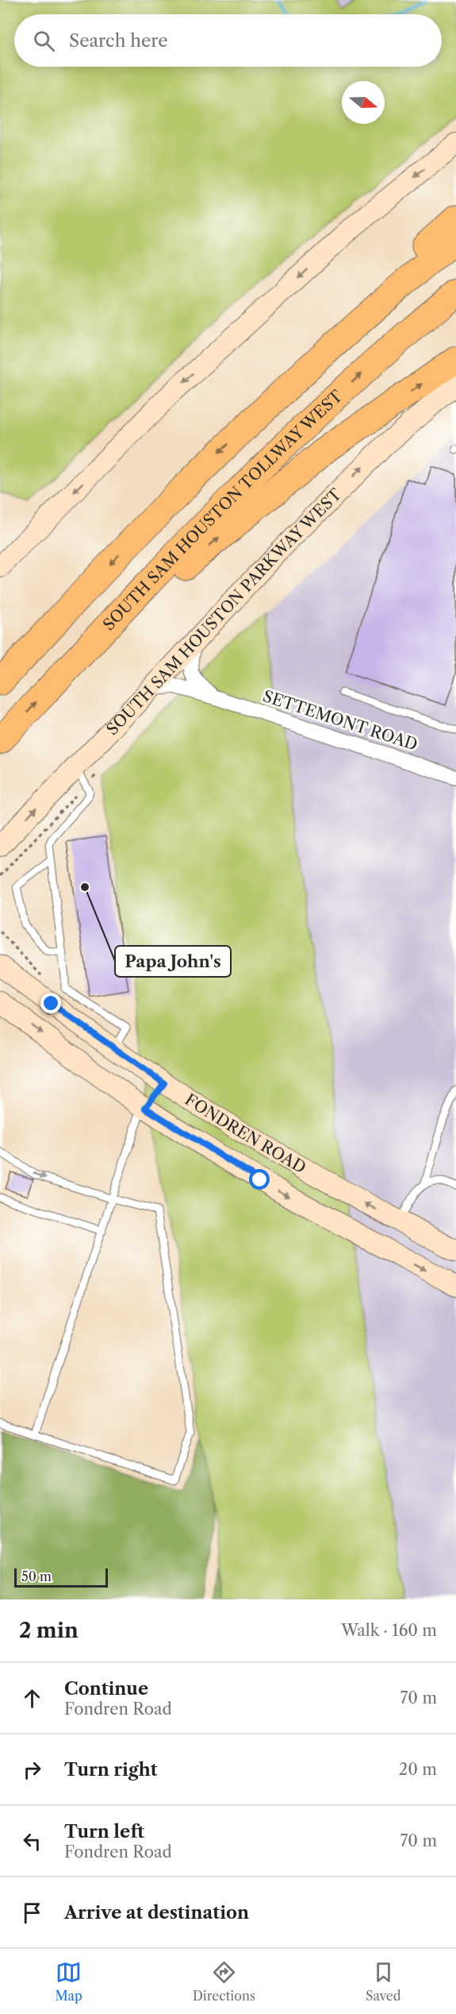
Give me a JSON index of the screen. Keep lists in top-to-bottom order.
{
  "streets": {
    "highway": ["SOUTH SAM HOUSTON TOLLWAY WEST"],
    "main road": ["SOUTH SAM HOUSTON PARKWAY WEST", "FONDREN ROAD"],
    "street": ["SETTEMONT ROAD"]
  },
  "crossings": [
    ["SOUTH SAM HOUSTON PARKWAY WEST", "SETTEMONT ROAD"]
  ],
  "one_way": ["SOUTH SAM HOUSTON PARKWAY WEST"],
  "places": ["Papa John's"],
  "scale_bar": "50 m",
  "north": "right",
  "page": {
    "search": "Search here",
    "scale": "50 m",
    "heading": ["2 min", "Walk · 160 m"],
    "list": [
      ["Continue", "Fondren Road", "70 m"],
      ["Turn right", "20 m"],
      ["Turn left", "Fondren Road", "70 m"],
      "Arrive at destination"
    ],
    "nav": ["Map", "Directions", "Saved"]
  }
}
